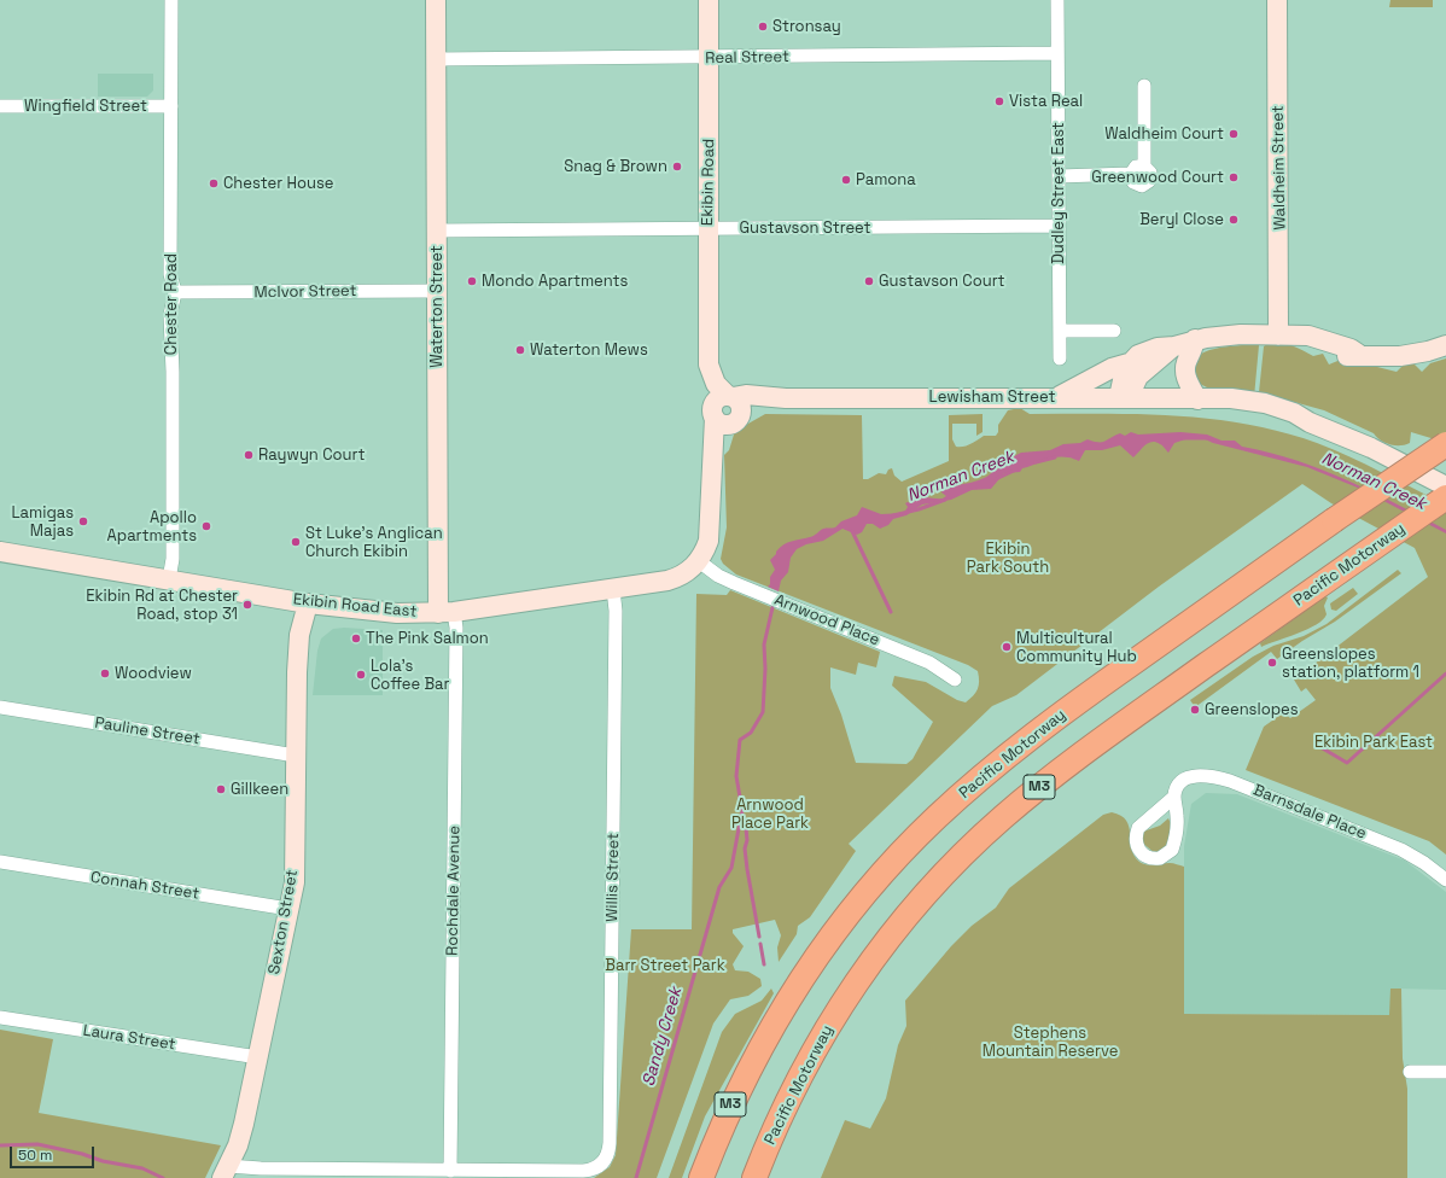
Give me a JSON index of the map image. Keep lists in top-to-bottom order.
{
  "streets": {
    "highway": ["Pacific Motorway", "M3"],
    "main road": [
      "Waldheim Street",
      "Ekibin Road",
      "Waterton Street",
      "Lewisham Street",
      "Ekibin Road East",
      "Sexton Street"
    ],
    "street": [
      "Real Street",
      "Wingfield Street",
      "Dudley Street East",
      "Gustavson Street",
      "McIvor Street",
      "Chester Road",
      "Arnwood Place",
      "Pauline Street",
      "Barnsdale Place",
      "Willis Street",
      "Connah Street",
      "Rochdale Avenue",
      "Laura Street"
    ]
  },
  "crossings": [
    ["Real Street", "Ekibin Road"],
    ["Real Street", "Dudley Street East"],
    ["Real Street", "Waterton Street"],
    ["Wingfield Street", "Chester Road"],
    ["Ekibin Road", "Gustavson Street"],
    ["Ekibin Road", "Lewisham Street"],
    ["Ekibin Road", "Ekibin Road East"],
    ["Dudley Street East", "Gustavson Street"],
    ["Gustavson Street", "Waterton Street"],
    ["McIvor Street", "Chester Road"],
    ["McIvor Street", "Waterton Street"],
    ["Chester Road", "Ekibin Road East"],
    ["Waterton Street", "Ekibin Road East"],
    ["Waterton Street", "Rochdale Avenue"],
    ["Lewisham Street", "Ekibin Road East"],
    ["Ekibin Road East", "Arnwood Place"],
    ["Ekibin Road East", "Willis Street"],
    ["Ekibin Road East", "Rochdale Avenue"],
    ["Ekibin Road East", "Sexton Street"],
    ["Pauline Street", "Sexton Street"],
    ["Willis Street", "Rochdale Avenue"],
    ["Connah Street", "Sexton Street"],
    ["Sexton Street", "Laura Street"]
  ],
  "water": ["Norman Creek", "Sandy Creek"],
  "parks": [
    "Ekibin Park South",
    "Ekibin Park East",
    "Arnwood Place Park",
    "Barr Street Park",
    "Stephens Mountain Reserve"
  ],
  "places": [
    "Stronsay",
    "Vista Real",
    "Waldheim Court",
    "Snag & Brown",
    "Greenwood Court",
    "Pamona",
    "Chester House",
    "Beryl Close",
    "Mondo Apartments",
    "Gustavson Court",
    "Waterton Mews",
    "Raywyn Court",
    "Lamigas Majas",
    "Apollo Apartments",
    "St Luke's Anglican Church Ekibin",
    "Ekibin Rd at Chester Road, stop 31",
    "The Pink Salmon",
    "Multicultural Community Hub",
    "Greenslopes station, platform 1",
    "Woodview",
    "Lola's Coffee Bar",
    "Greenslopes",
    "Gillkeen"
  ],
  "scale_bar": "50 m"
}
